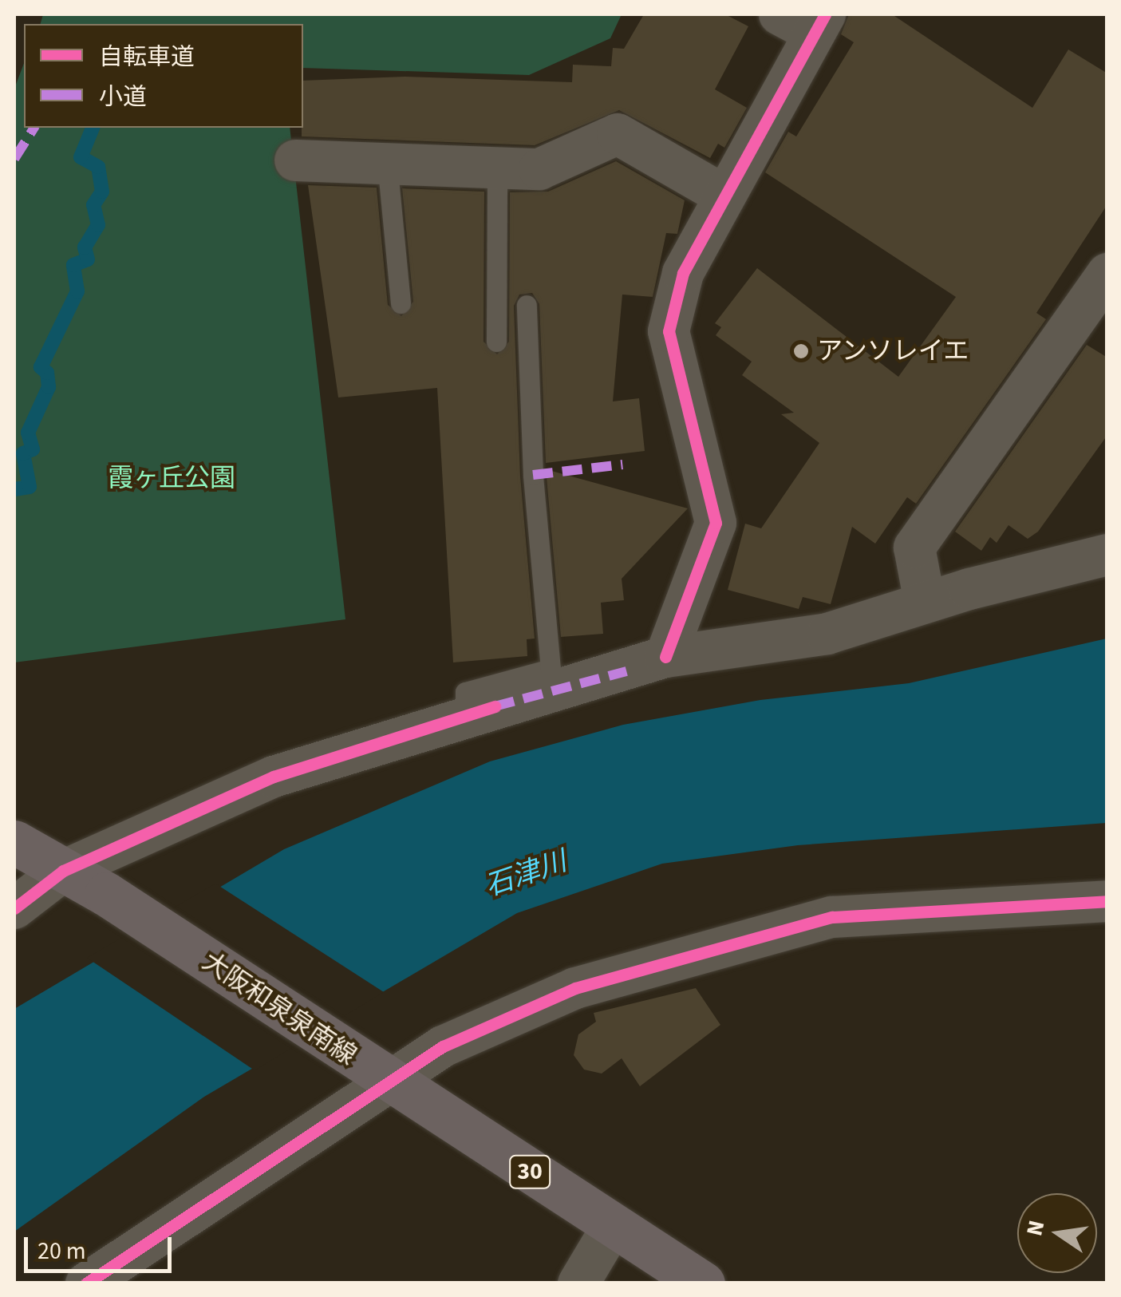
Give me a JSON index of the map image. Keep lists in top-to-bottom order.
{
  "streets": {
    "main road": ["大阪和泉泉南線", "30"]
  },
  "water": ["石津川"],
  "parks": ["霞ヶ丘公園"],
  "places": ["アンソレイエ"],
  "legend": ["自転車道", "小道"],
  "scale_bar": "20 m",
  "north": "left"
}
